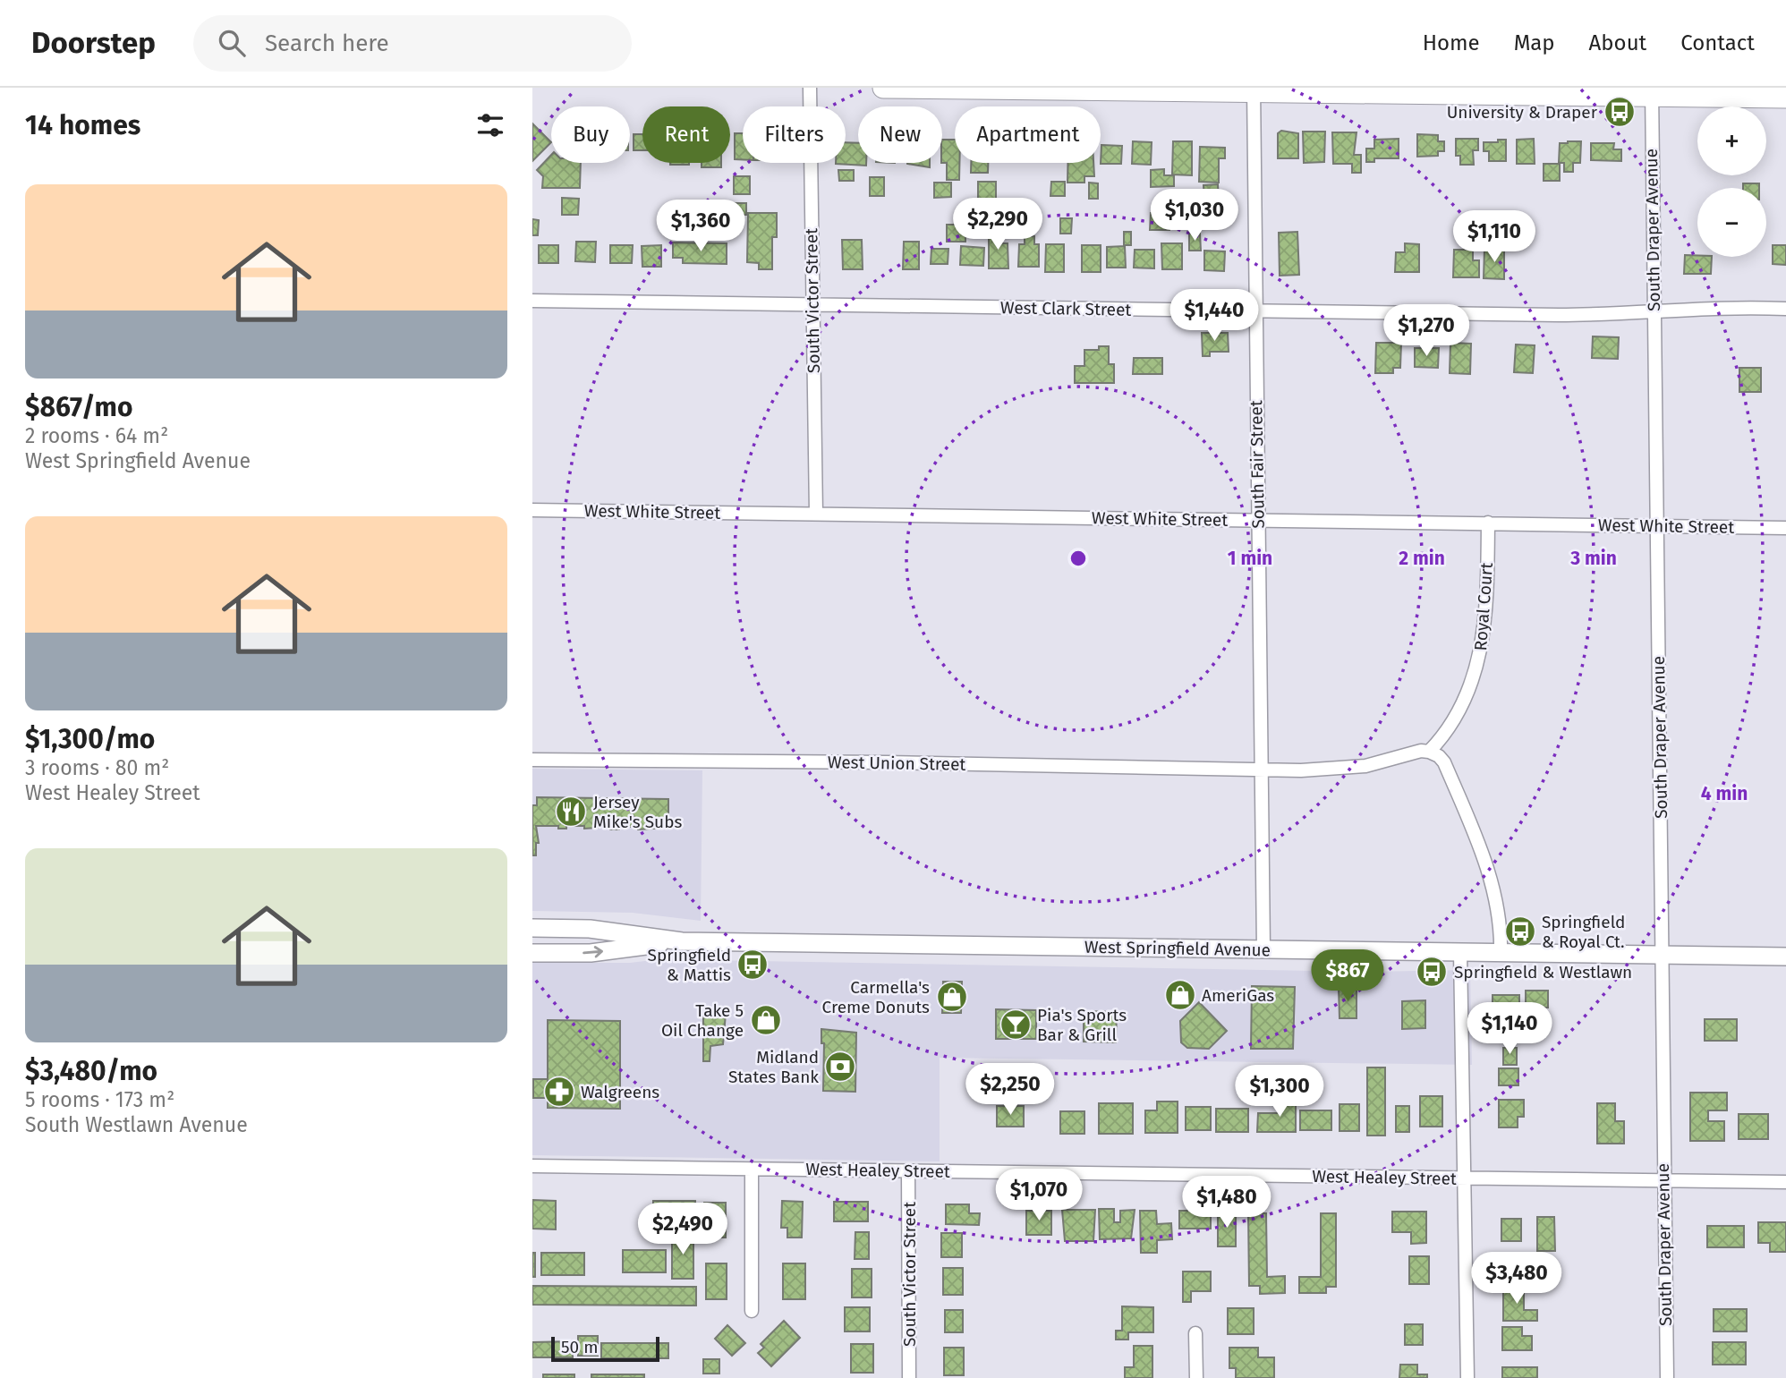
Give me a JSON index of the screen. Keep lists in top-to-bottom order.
{
  "streets": {
    "main road": ["West Springfield Avenue"],
    "street": [
      "South Draper Avenue",
      "South Victor Street",
      "West Clark Street",
      "South Fair Street",
      "West White Street",
      "Royal Court",
      "West Union Street",
      "West Healey Street"
    ]
  },
  "crossings": [
    ["South Draper Avenue", "West Clark Street"],
    ["South Draper Avenue", "West White Street"],
    ["South Draper Avenue", "West Springfield Avenue"],
    ["South Draper Avenue", "West Healey Street"],
    ["South Victor Street", "West Clark Street"],
    ["South Victor Street", "West White Street"],
    ["South Victor Street", "West Healey Street"],
    ["West Clark Street", "South Fair Street"],
    ["South Fair Street", "West White Street"],
    ["South Fair Street", "West Union Street"],
    ["South Fair Street", "West Springfield Avenue"],
    ["West White Street", "Royal Court"]
  ],
  "places": {
    "bus stop": [
      "University & Draper",
      "Springfield & Royal Ct.",
      "Springfield & Mattis",
      "Springfield & Westlawn"
    ],
    "restaurant": ["Jersey Mike's Subs"],
    "shop": ["AmeriGas", "Carmella's Creme Donuts", "Take 5 Oil Change"],
    "bar": ["Pia's Sports Bar & Grill"],
    "bank": ["Midland States Bank"],
    "pharmacy": ["Walgreens"]
  },
  "scale_bar": "50 m",
  "page": {
    "header": "Doorstep",
    "search": "Search here",
    "nav": [
      "Home",
      "Map",
      "About",
      "Contact"
    ],
    "heading": "14 homes",
    "map_buttons": ["+", "−"],
    "chip": [
      "Buy",
      "Rent",
      "Filters",
      "New",
      "Apartment"
    ],
    "list": [
      {
        "name": "$867/mo",
        "note": "2 rooms · 64 m² · West Springfield Avenue"
      },
      {
        "name": "$1,300/mo",
        "note": "3 rooms · 80 m² · West Healey Street"
      },
      {
        "name": "$3,480/mo",
        "note": "5 rooms · 173 m² · South Westlawn Avenue"
      }
    ],
    "price": [
      "$1,030",
      "$2,290",
      "$1,360",
      "$1,110",
      "$1,440",
      "$1,270",
      "$867",
      "$1,140",
      "$2,250",
      "$1,300",
      "$1,070",
      "$1,480",
      "$2,490",
      "$3,480"
    ],
    "scale": "50 m"
  },
  "rings": [
    "1 min",
    "2 min",
    "3 min",
    "4 min"
  ]
}
